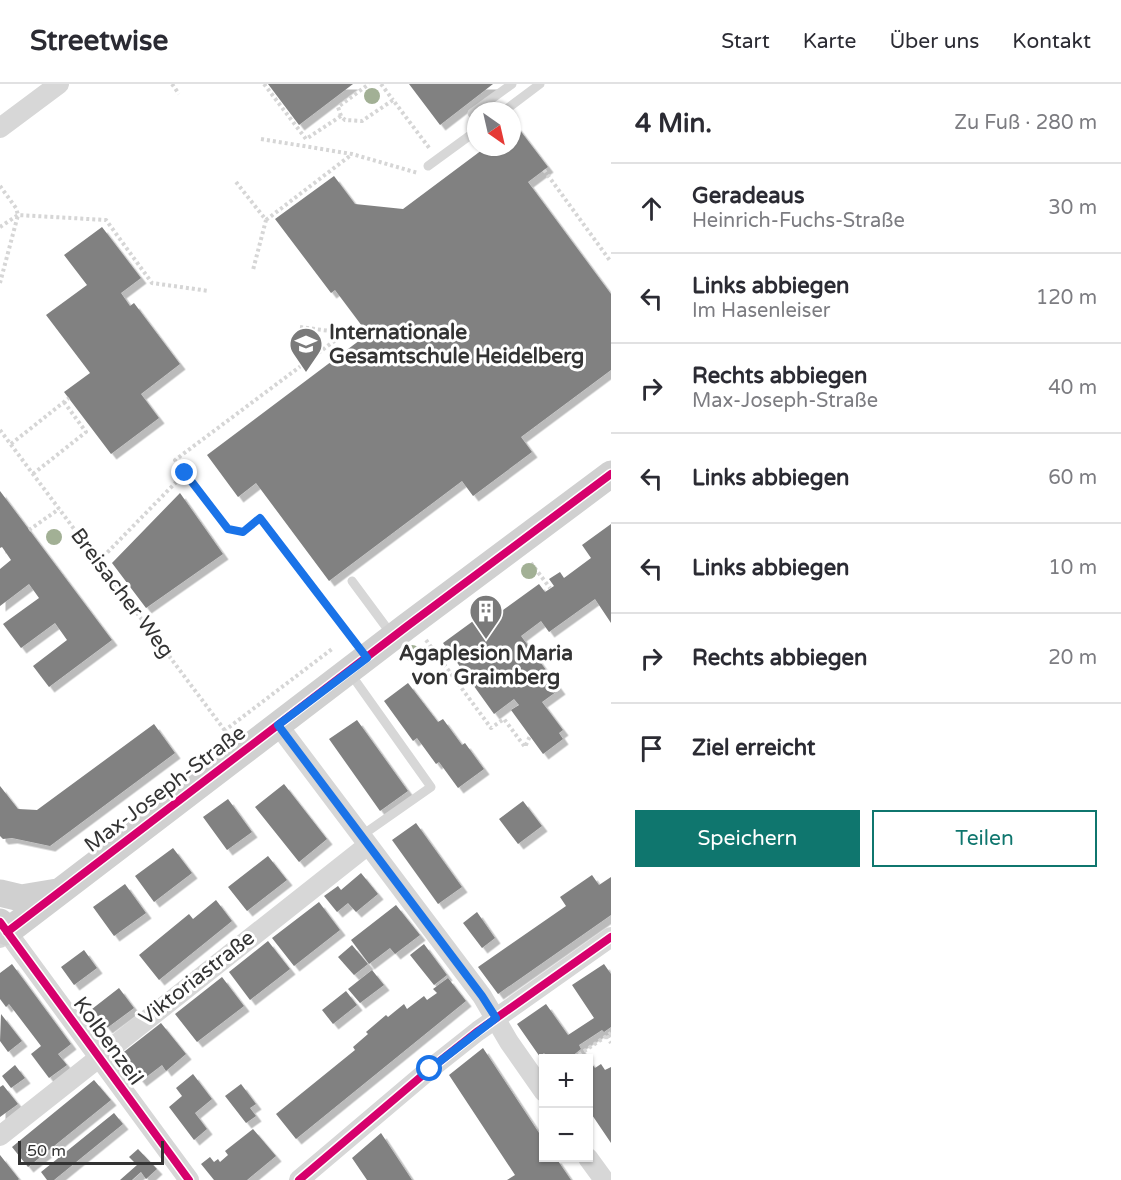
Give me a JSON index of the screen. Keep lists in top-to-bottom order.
{
  "streets": {
    "street": ["Max-Joseph-Straße", "Viktoriastraße", "Kolbenzeil"],
    "path": ["Breisacher Weg"]
  },
  "crossings": [
    ["Breisacher Weg", "Max-Joseph-Straße"],
    ["Max-Joseph-Straße", "Kolbenzeil"],
    ["Viktoriastraße", "Kolbenzeil"]
  ],
  "places": {
    "school or university": ["Internationale Gesamtschule Heidelberg"],
    "building": ["Agaplesion Maria von Graimberg"]
  },
  "scale_bar": "50 m",
  "north": "bottom right",
  "page": {
    "header": "Streetwise",
    "nav": [
      "Start",
      "Karte",
      "Über uns",
      "Kontakt"
    ],
    "heading": ["4 Min.", "Zu Fuß · 280 m"],
    "list": [
      ["Geradeaus", "Heinrich-Fuchs-Straße", "30 m"],
      ["Links abbiegen", "Im Hasenleiser", "120 m"],
      ["Rechts abbiegen", "Max-Joseph-Straße", "40 m"],
      ["Links abbiegen", "60 m"],
      ["Links abbiegen", "10 m"],
      ["Rechts abbiegen", "20 m"],
      "Ziel erreicht"
    ],
    "buttons": ["Speichern", "Teilen"],
    "map_buttons": ["+", "−"],
    "scale": "50 m"
  }
}
